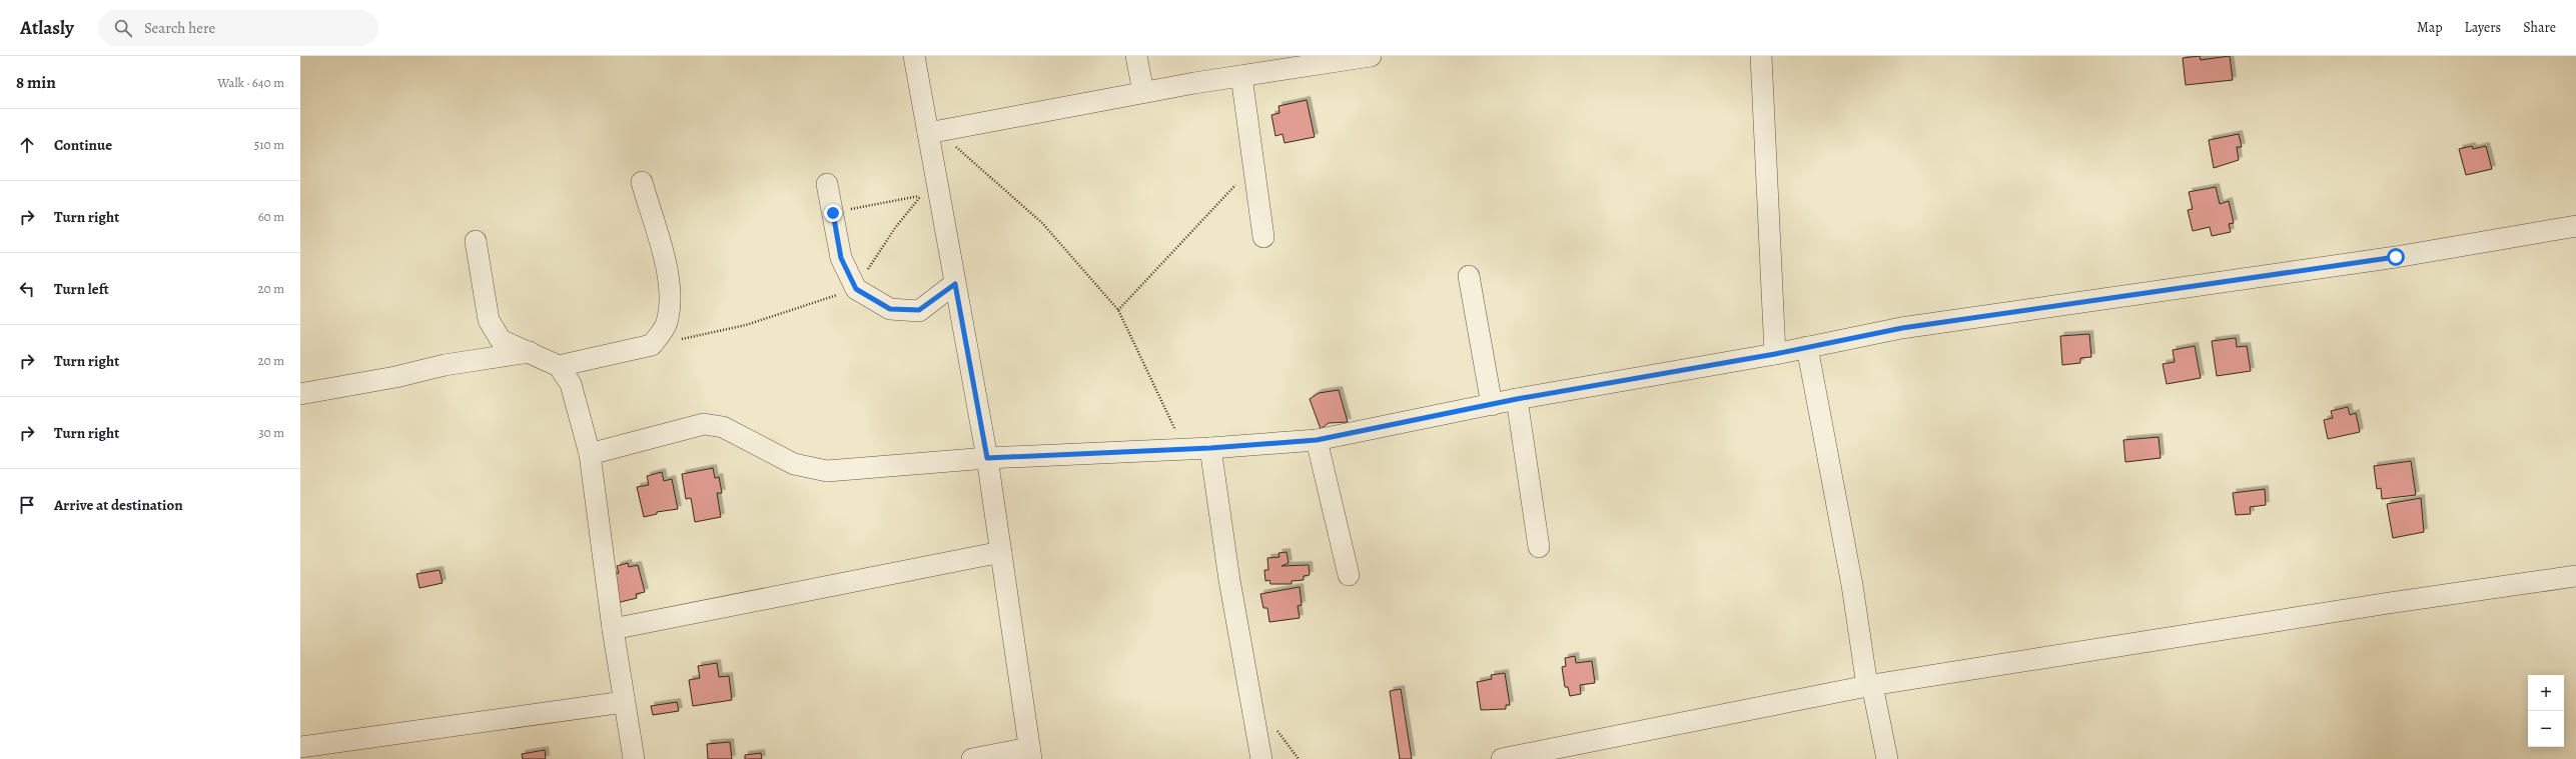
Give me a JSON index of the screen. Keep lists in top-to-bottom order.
{
  "page": {
    "header": "Atlasly",
    "search": "Search here",
    "nav": ["Map", "Layers", "Share"],
    "heading": ["8 min", "Walk · 640 m"],
    "list": [
      ["Continue", "510 m"],
      ["Turn right", "60 m"],
      ["Turn left", "20 m"],
      ["Turn right", "20 m"],
      ["Turn right", "30 m"],
      "Arrive at destination"
    ],
    "map_buttons": ["+", "−"]
  }
}
